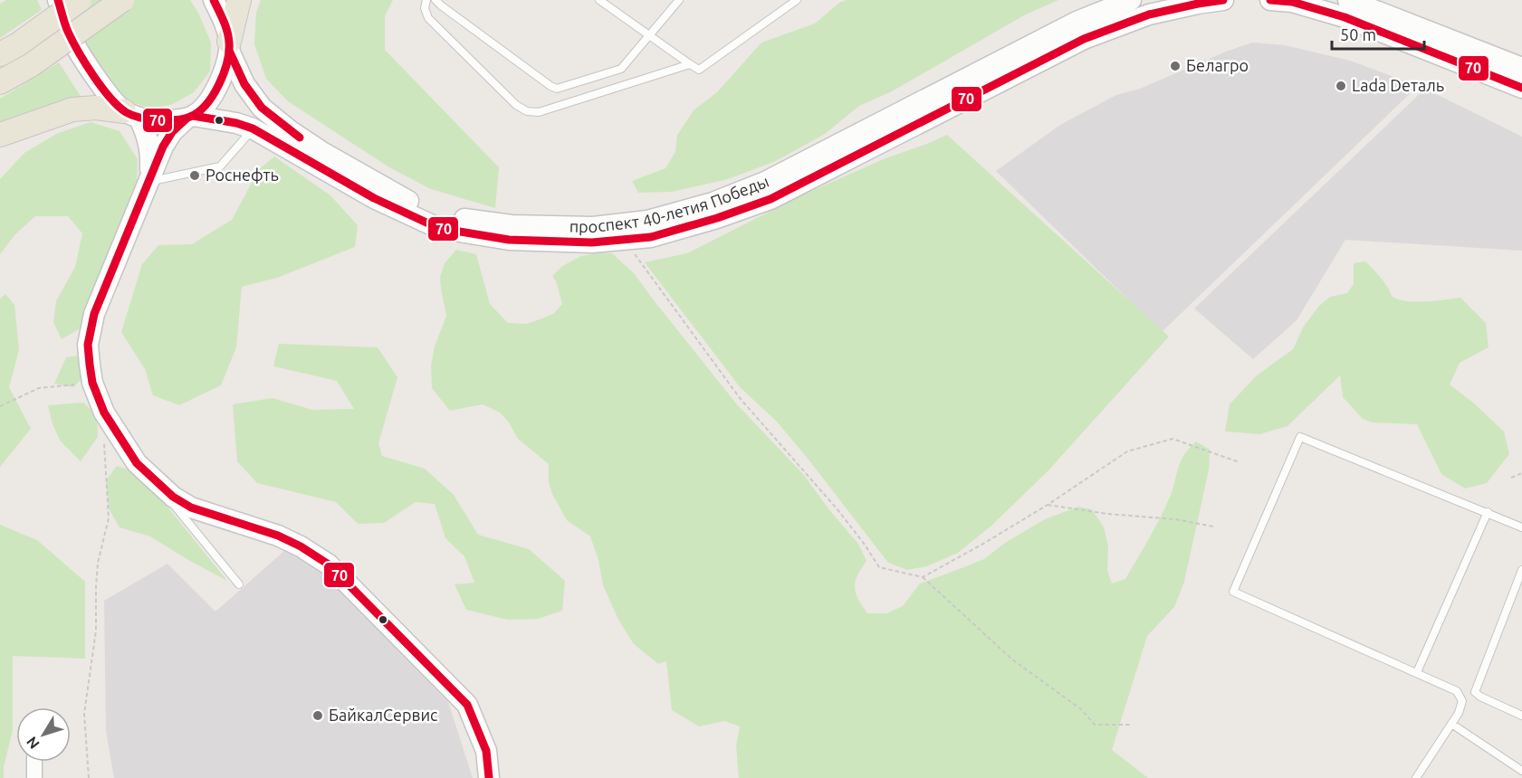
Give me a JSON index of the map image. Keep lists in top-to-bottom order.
{
  "streets": {
    "main road": ["проспект 40-летия Победы"]
  },
  "places": [
    "Белагро",
    "Lada Dеталь",
    "Роснефть",
    "БайкалСервис"
  ],
  "lines": ["transit line 70"],
  "scale_bar": "50 m",
  "north": "bottom left"
}
